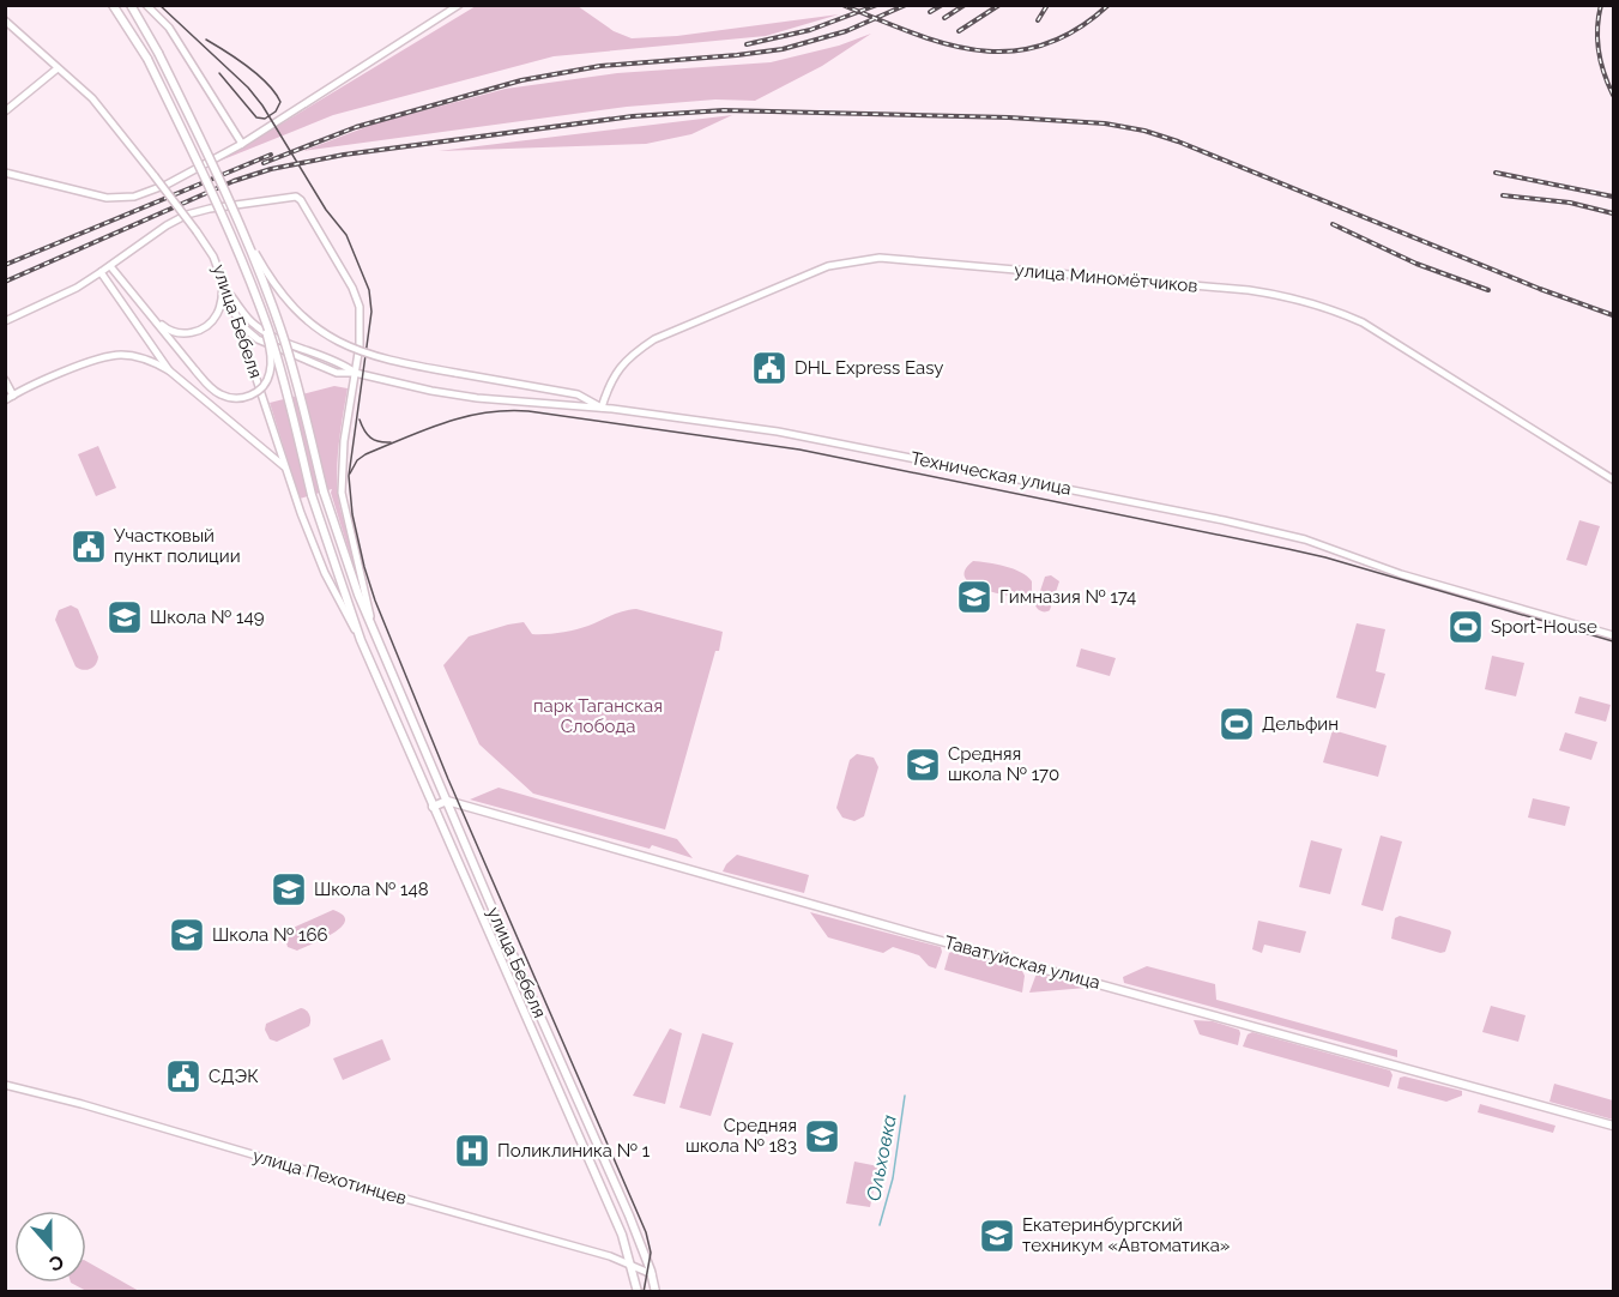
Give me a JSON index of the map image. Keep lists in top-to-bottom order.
{
  "streets": {
    "main road": [
      "улица Миномётчиков",
      "улица Бебеля",
      "Техническая улица",
      "Таватуйская улица",
      "улица Пехотинцев"
    ]
  },
  "crossings": [
    ["улица Миномётчиков", "Техническая улица"],
    ["улица Бебеля", "Техническая улица"],
    ["улица Бебеля", "Таватуйская улица"],
    ["улица Бебеля", "улица Пехотинцев"]
  ],
  "water": ["Ольховка"],
  "parks": ["парк Таганская Слобода"],
  "places": {
    "public building": ["DHL Express Easy", "Участковый пункт полиции", "СДЭК"],
    "school or university": [
      "Гимназия № 174",
      "Школа № 149",
      "Средняя школа № 170",
      "Школа № 148",
      "Школа № 166",
      "Средняя школа № 183",
      "Екатеринбургский техникум «Автоматика»"
    ],
    "sports": ["Sport-House", "Дельфин"],
    "hospital": ["Поликлиника № 1"]
  },
  "north": "bottom"
}
